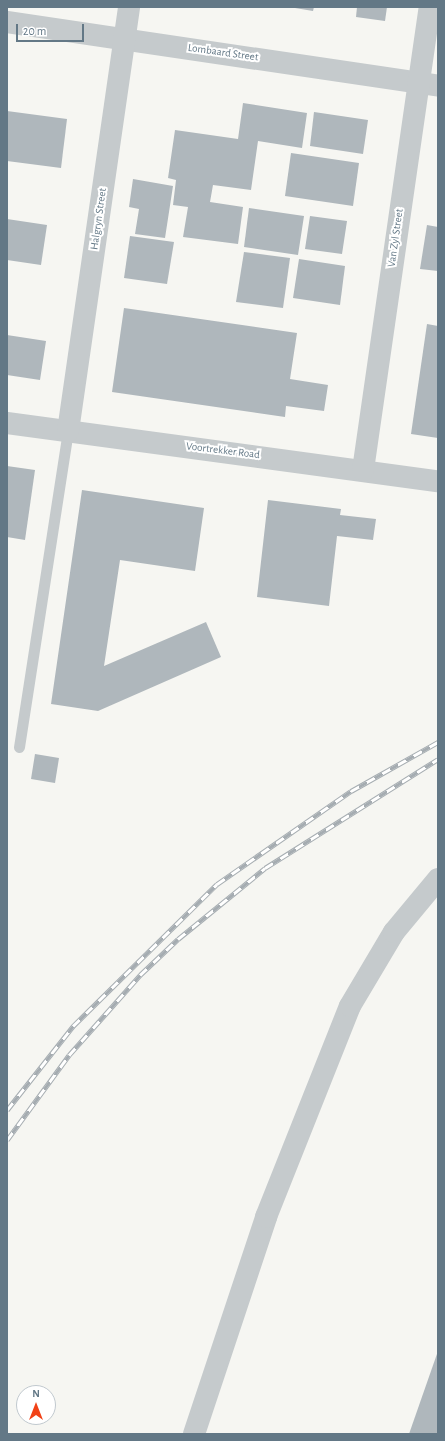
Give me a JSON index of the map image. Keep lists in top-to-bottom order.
{
  "streets": {
    "street": [
      "Lombaard Street",
      "Halgryn Street",
      "Van Zyl Street",
      "Voortrekker Road"
    ]
  },
  "crossings": [
    ["Lombaard Street", "Halgryn Street"],
    ["Lombaard Street", "Van Zyl Street"],
    ["Halgryn Street", "Voortrekker Road"],
    ["Van Zyl Street", "Voortrekker Road"]
  ],
  "scale_bar": "20 m",
  "north": "top"
}
